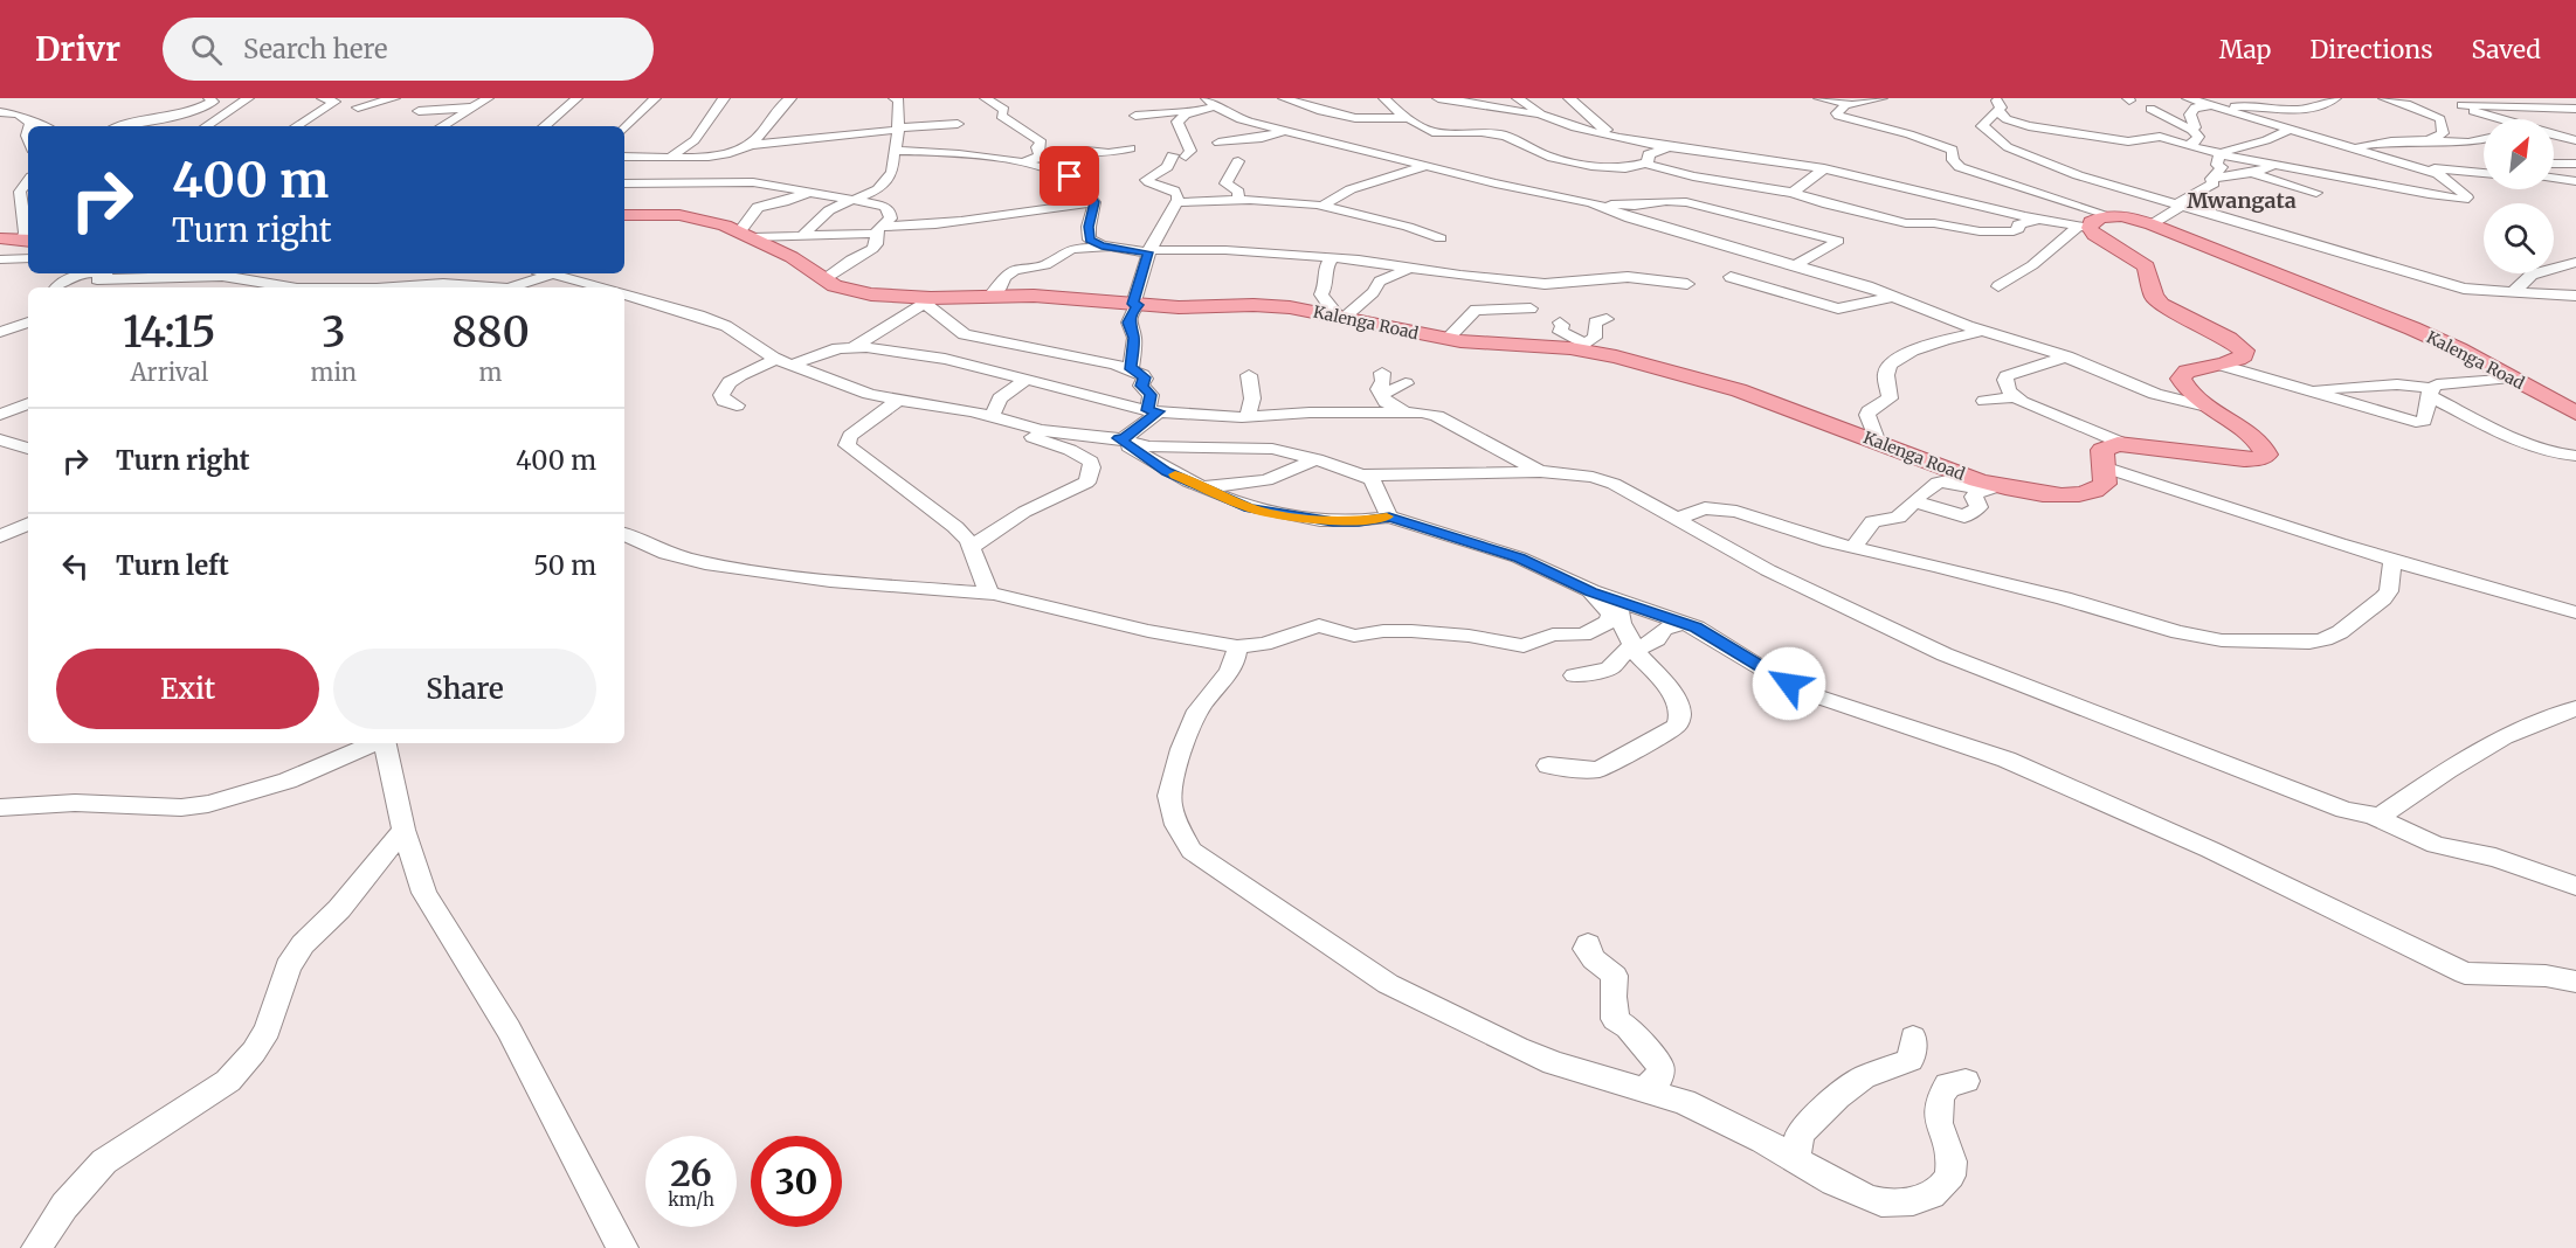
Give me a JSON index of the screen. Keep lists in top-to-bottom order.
{
  "streets": {
    "main road": ["Kalenga Road"]
  },
  "districts": ["Mwangata"],
  "north": "top right",
  "page": {
    "header": "Drivr",
    "search": "Search here",
    "nav": ["Map", "Directions", "Saved"],
    "turn": ["400 m", "Turn right"],
    "eta": [
      "14:15",
      "Arrival",
      "3",
      "min",
      "880",
      "m"
    ],
    "list": [
      {
        "name": "Turn right",
        "value": "400 m"
      },
      {
        "name": "Turn left",
        "value": "50 m"
      }
    ],
    "buttons": ["Exit", "Share"],
    "speed": "26 km/h",
    "limit": "30"
  }
}
